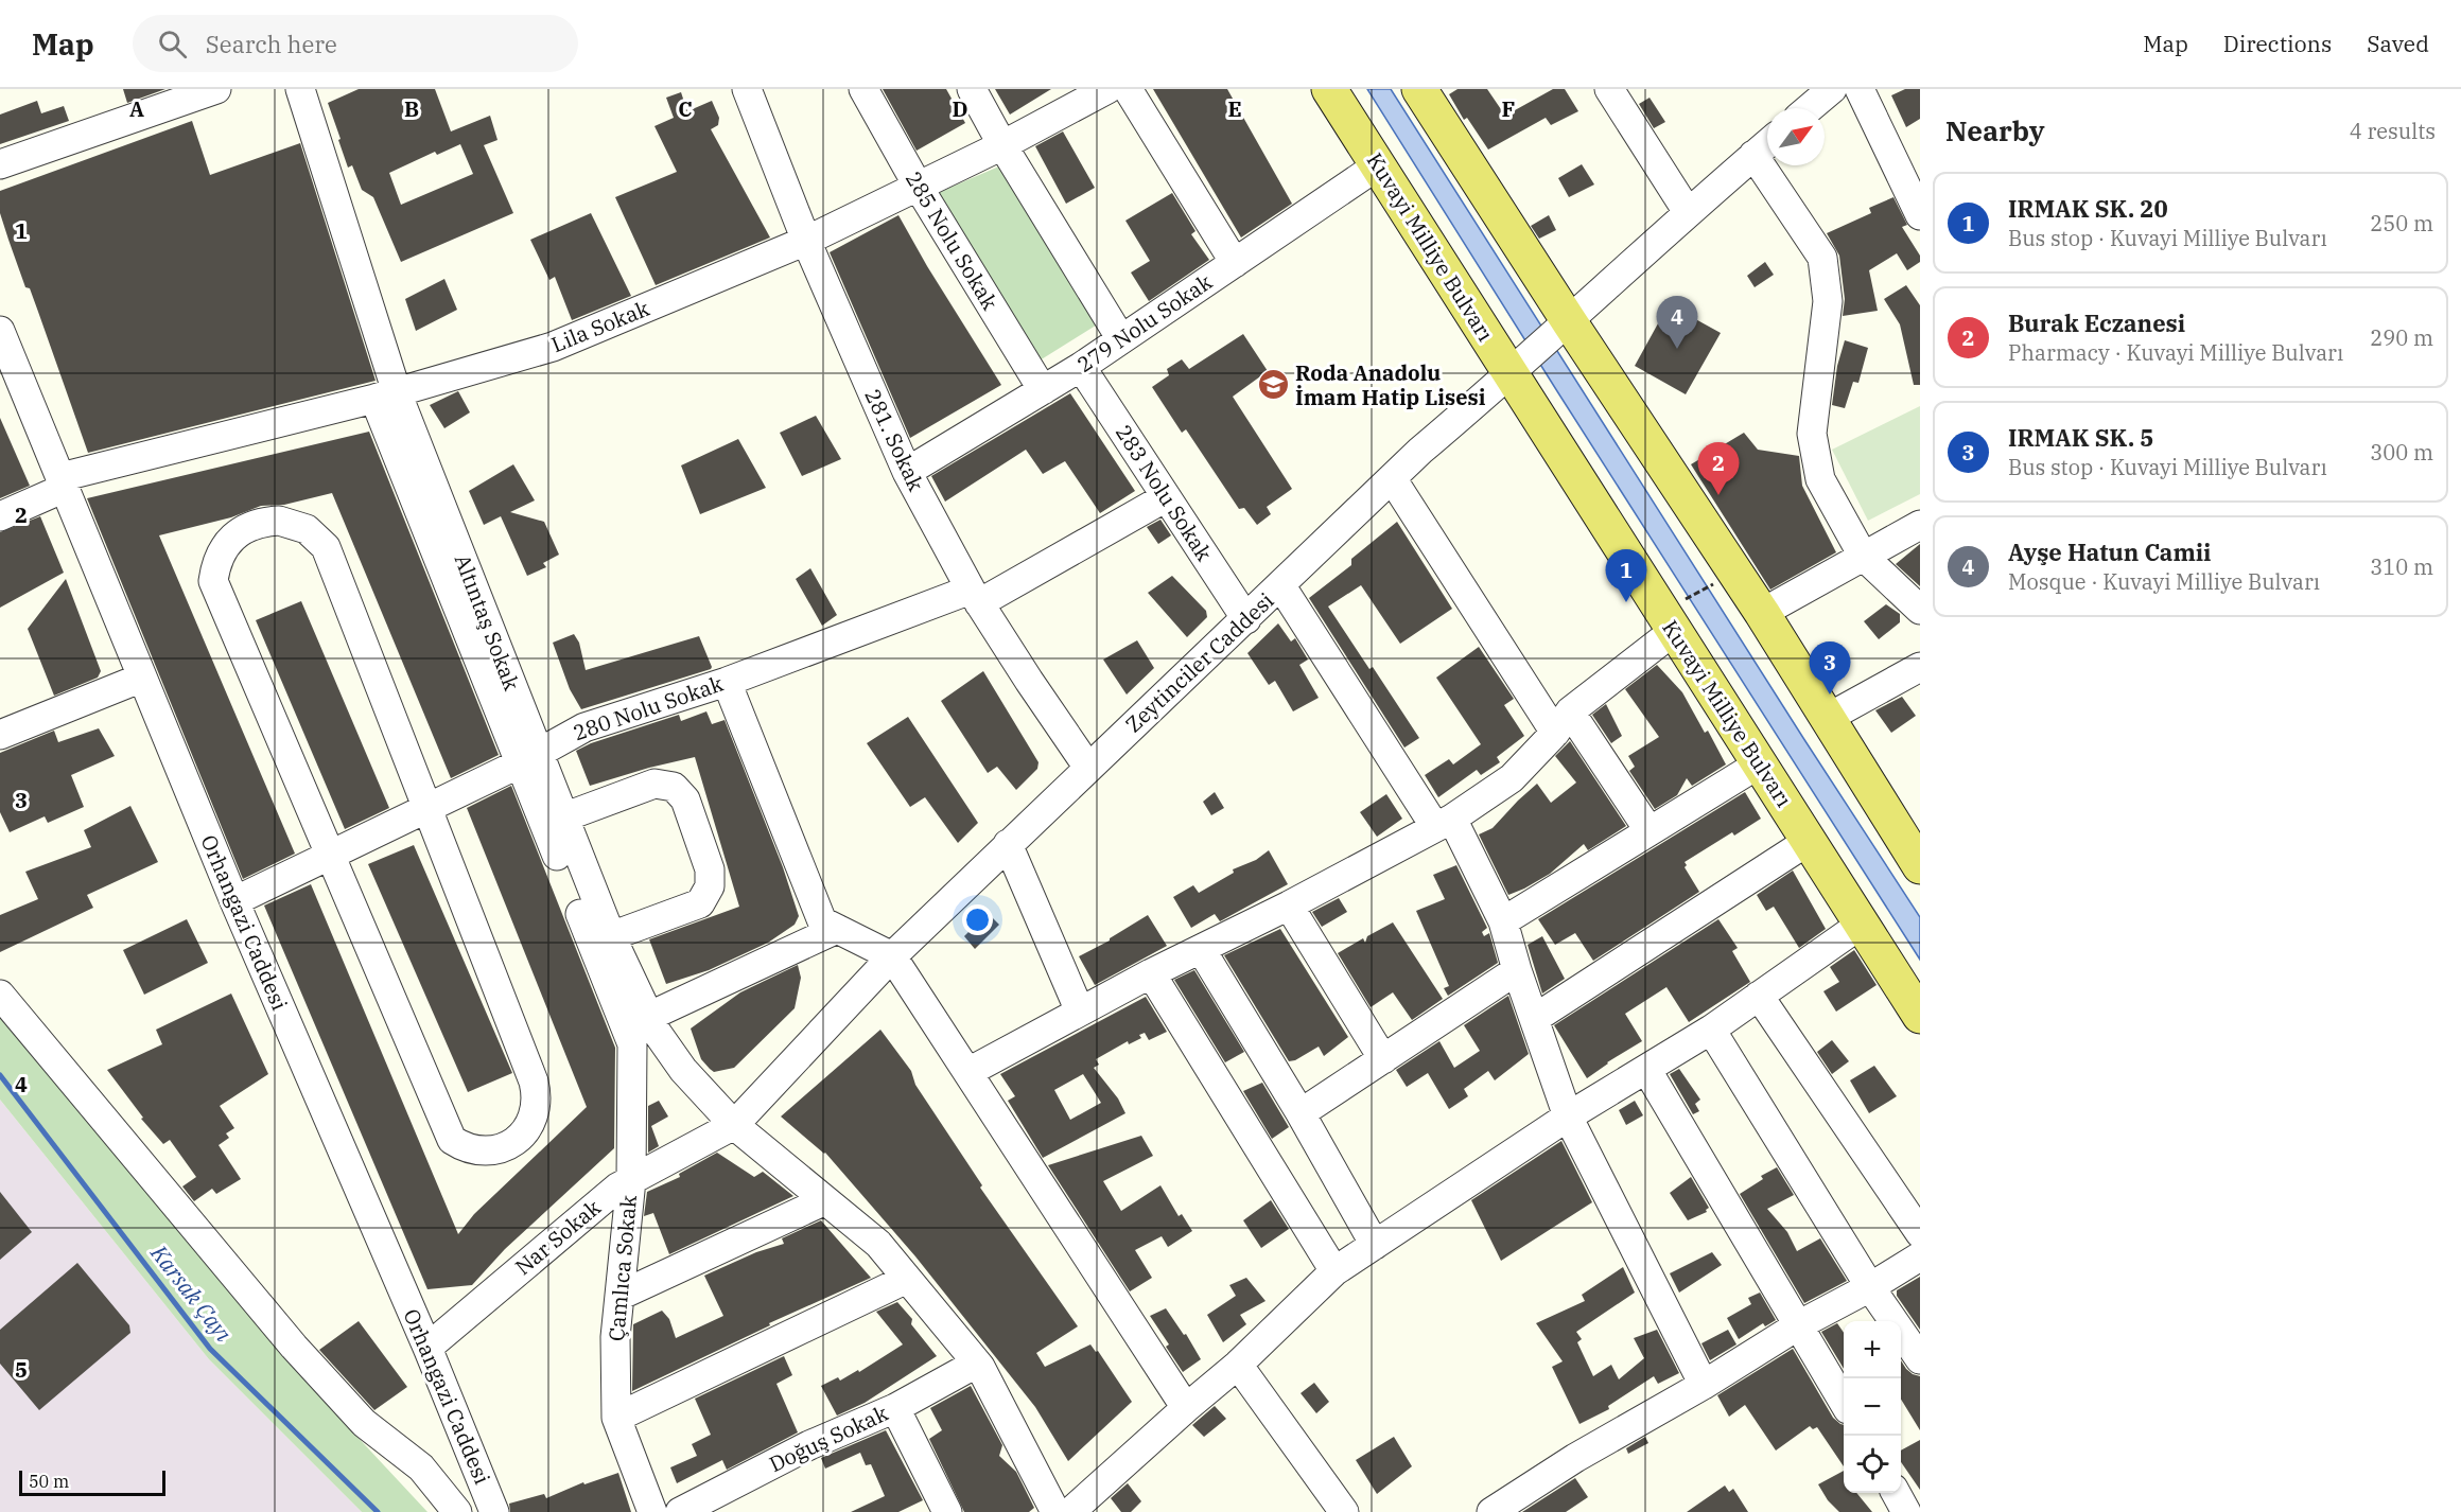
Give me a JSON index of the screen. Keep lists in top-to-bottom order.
{
  "streets": {
    "main road": ["Kuvayi Milliye Bulvarı"],
    "street": [
      "285 Nolu Sokak",
      "279 Nolu Sokak",
      "Lila Sokak",
      "281. Sokak",
      "283 Nolu Sokak",
      "Altıntaş Sokak",
      "Zeytinciler Caddesi",
      "280 Nolu Sokak",
      "Orhangazi Caddesi",
      "Nar Sokak",
      "Çamlıca Sokak",
      "Doğuş Sokak"
    ]
  },
  "crossings": [
    ["285 Nolu Sokak", "279 Nolu Sokak"],
    ["285 Nolu Sokak", "Lila Sokak"],
    ["Kuvayi Milliye Bulvarı", "279 Nolu Sokak"],
    ["Kuvayi Milliye Bulvarı", "Zeytinciler Caddesi"],
    ["279 Nolu Sokak", "281. Sokak"],
    ["279 Nolu Sokak", "283 Nolu Sokak"],
    ["Lila Sokak", "281. Sokak"],
    ["Lila Sokak", "Altıntaş Sokak"],
    ["Lila Sokak", "Orhangazi Caddesi"],
    ["281. Sokak", "Zeytinciler Caddesi"],
    ["281. Sokak", "280 Nolu Sokak"],
    ["283 Nolu Sokak", "Zeytinciler Caddesi"],
    ["283 Nolu Sokak", "280 Nolu Sokak"],
    ["Altıntaş Sokak", "Zeytinciler Caddesi"],
    ["Altıntaş Sokak", "280 Nolu Sokak"],
    ["Altıntaş Sokak", "Nar Sokak"],
    ["Altıntaş Sokak", "Çamlıca Sokak"],
    ["Altıntaş Sokak", "Doğuş Sokak"],
    ["Zeytinciler Caddesi", "Nar Sokak"],
    ["280 Nolu Sokak", "Orhangazi Caddesi"],
    ["Orhangazi Caddesi", "Nar Sokak"],
    ["Nar Sokak", "Çamlıca Sokak"]
  ],
  "water": ["Karsak Çayı"],
  "places": {
    "school or university": ["Roda Anadolu İmam Hatip Lisesi"]
  },
  "scale_bar": "50 m",
  "north": "top right",
  "page": {
    "header": "Map",
    "search": "Search here",
    "nav": ["Map", "Directions", "Saved"],
    "heading": ["Nearby", "4 results"],
    "list": [
      {
        "mark": "1",
        "name": "IRMAK SK. 20",
        "note": "Bus stop · Kuvayi Milliye Bulvarı",
        "value": "250 m"
      },
      {
        "mark": "2",
        "name": "Burak Eczanesi",
        "note": "Pharmacy · Kuvayi Milliye Bulvarı",
        "value": "290 m"
      },
      {
        "mark": "3",
        "name": "IRMAK SK. 5",
        "note": "Bus stop · Kuvayi Milliye Bulvarı",
        "value": "300 m"
      },
      {
        "mark": "4",
        "name": "Ayşe Hatun Camii",
        "note": "Mosque · Kuvayi Milliye Bulvarı",
        "value": "310 m"
      }
    ],
    "pins": [
      "4",
      "2",
      "1",
      "3"
    ],
    "map_buttons": ["+", "−"],
    "scale": "50 m"
  },
  "grid": {
    "columns": [
      "A",
      "B",
      "C",
      "D",
      "E",
      "F"
    ],
    "rows": [
      "1",
      "2",
      "3",
      "4",
      "5"
    ]
  }
}
